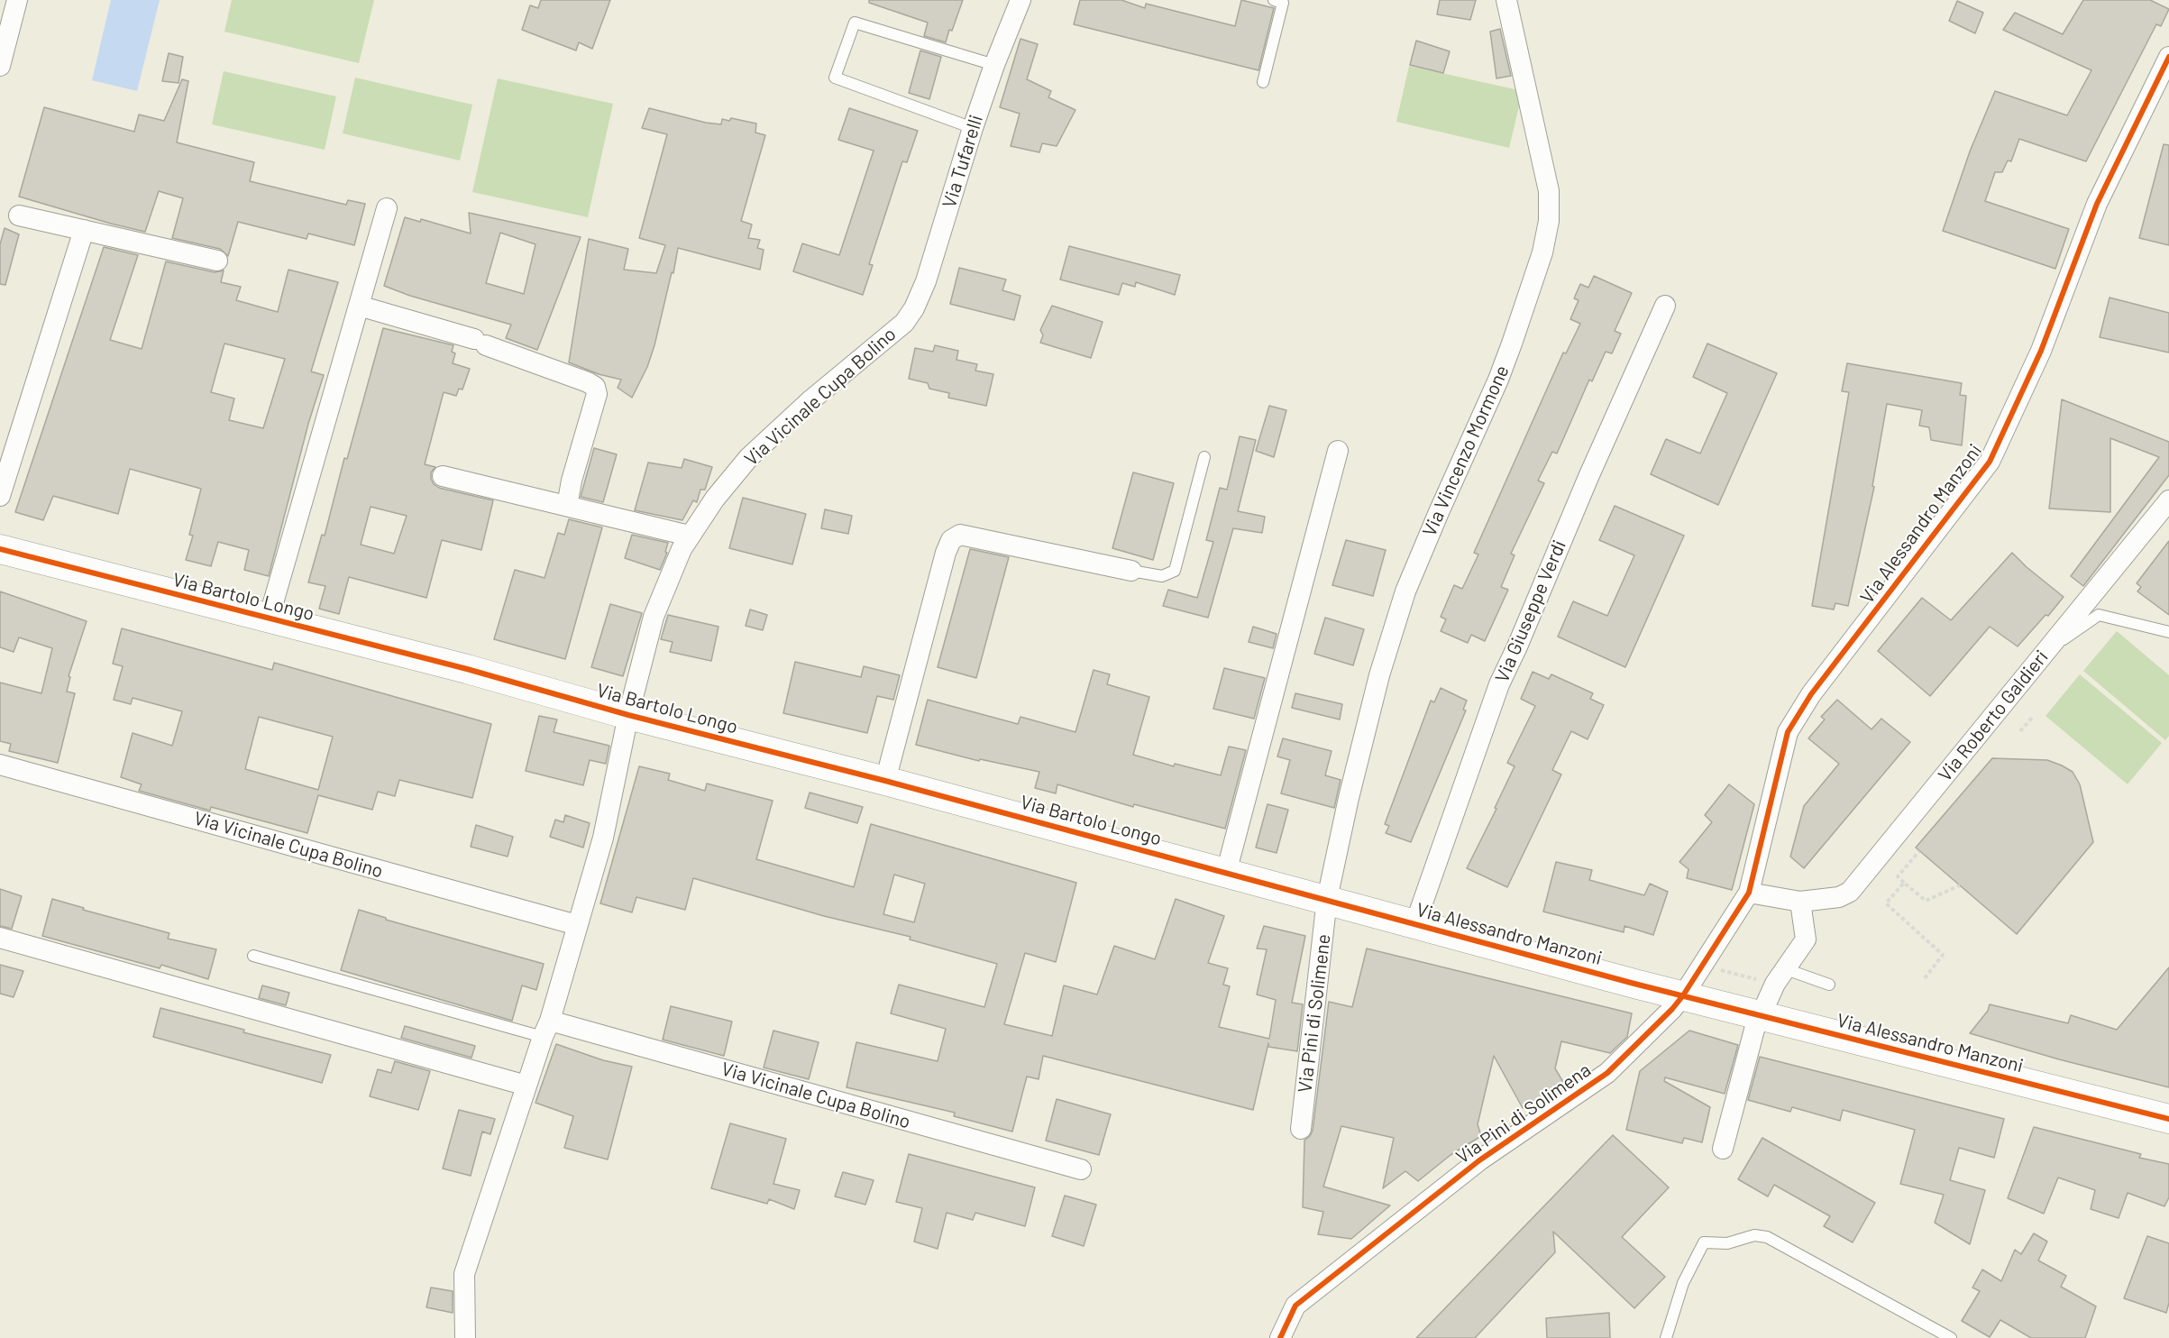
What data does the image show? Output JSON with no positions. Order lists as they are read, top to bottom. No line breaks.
{"streets":{"street":["Via Tufarelli","Via Vicinale Cupa Bolino","Via Vincenzo Mormone","Via Alessandro Manzoni","Via Bartolo Longo","Via Giuseppe Verdi","Via Roberto Galdieri","Via Pini di Solimene","Via Pini di Solimena"]},"crossings":[["Via Tufarelli","Via Vicinale Cupa Bolino"],["Via Vicinale Cupa Bolino","Via Bartolo Longo"],["Via Vincenzo Mormone","Via Alessandro Manzoni"],["Via Vincenzo Mormone","Via Bartolo Longo"],["Via Vincenzo Mormone","Via Pini di Solimene"],["Via Alessandro Manzoni","Via Bartolo Longo"],["Via Alessandro Manzoni","Via Giuseppe Verdi"],["Via Alessandro Manzoni","Via Pini di Solimene"],["Via Alessandro Manzoni","Via Pini di Solimena"],["Via Bartolo Longo","Via Pini di Solimene"]]}
